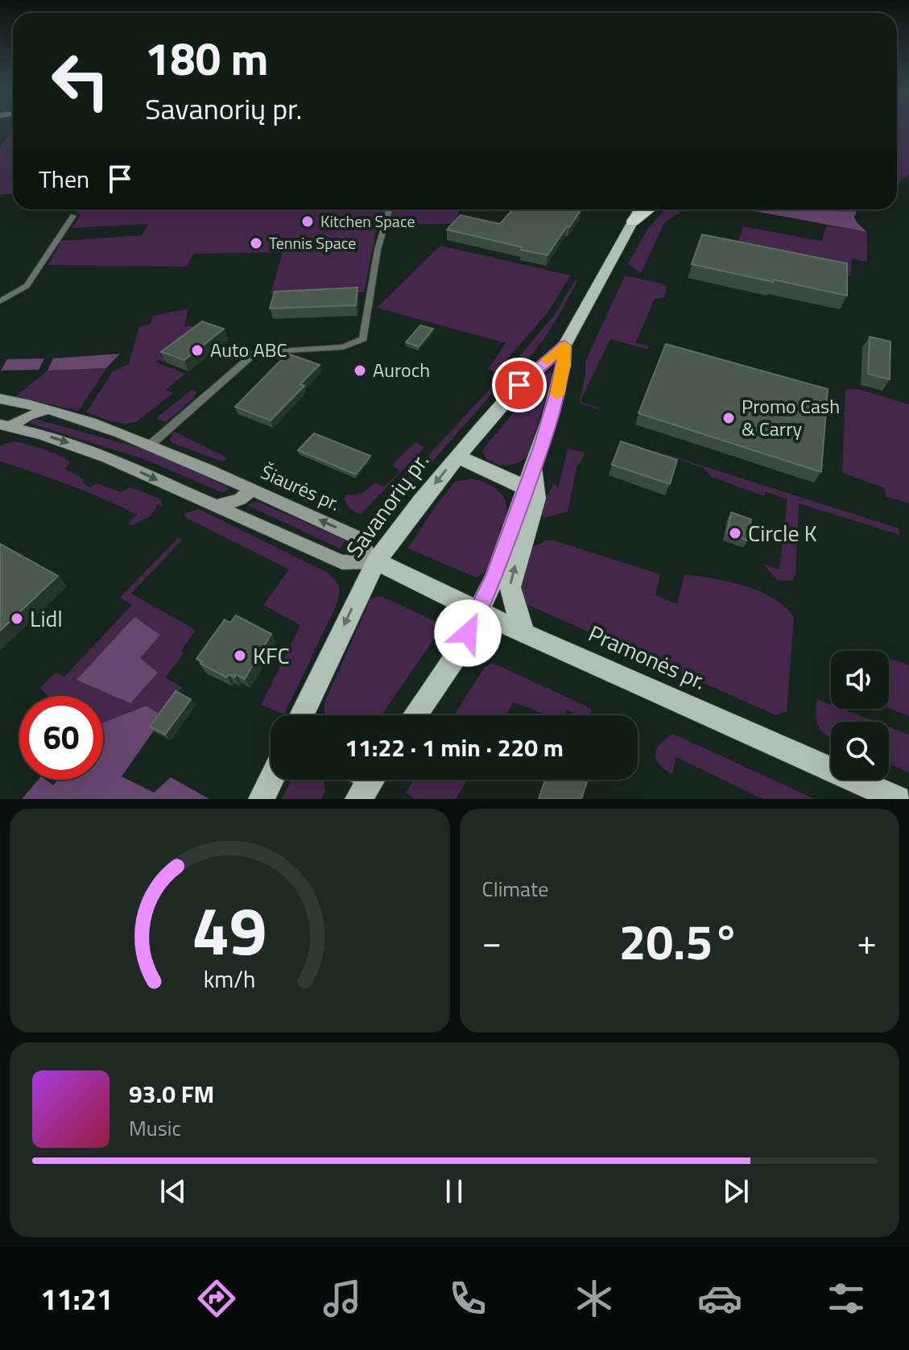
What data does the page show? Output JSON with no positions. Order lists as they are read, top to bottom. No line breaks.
{"streets":{"highway":["Savanorių pr."],"main road":["Šiaurės pr.","Pramonės pr."]},"crossings":[["Šiaurės pr.","Savanorių pr."],["Šiaurės pr.","Pramonės pr."],["Savanorių pr.","Pramonės pr."]],"places":["Kitchen Space","Tennis Space","Auto ABC","Auroch","Promo Cash & Carry","Circle K","Lidl","KFC"],"page":{"turn":["180 m","Savanorių pr."],"then":"Then","limit":"60","trip":"11:22 · 1 min · 220 m","tile":"Climate","heat":["−","20.5°","+"],"song":["93.0 FM","Music"],"tabs":"11:21","gauge":["49","km/h"]}}
